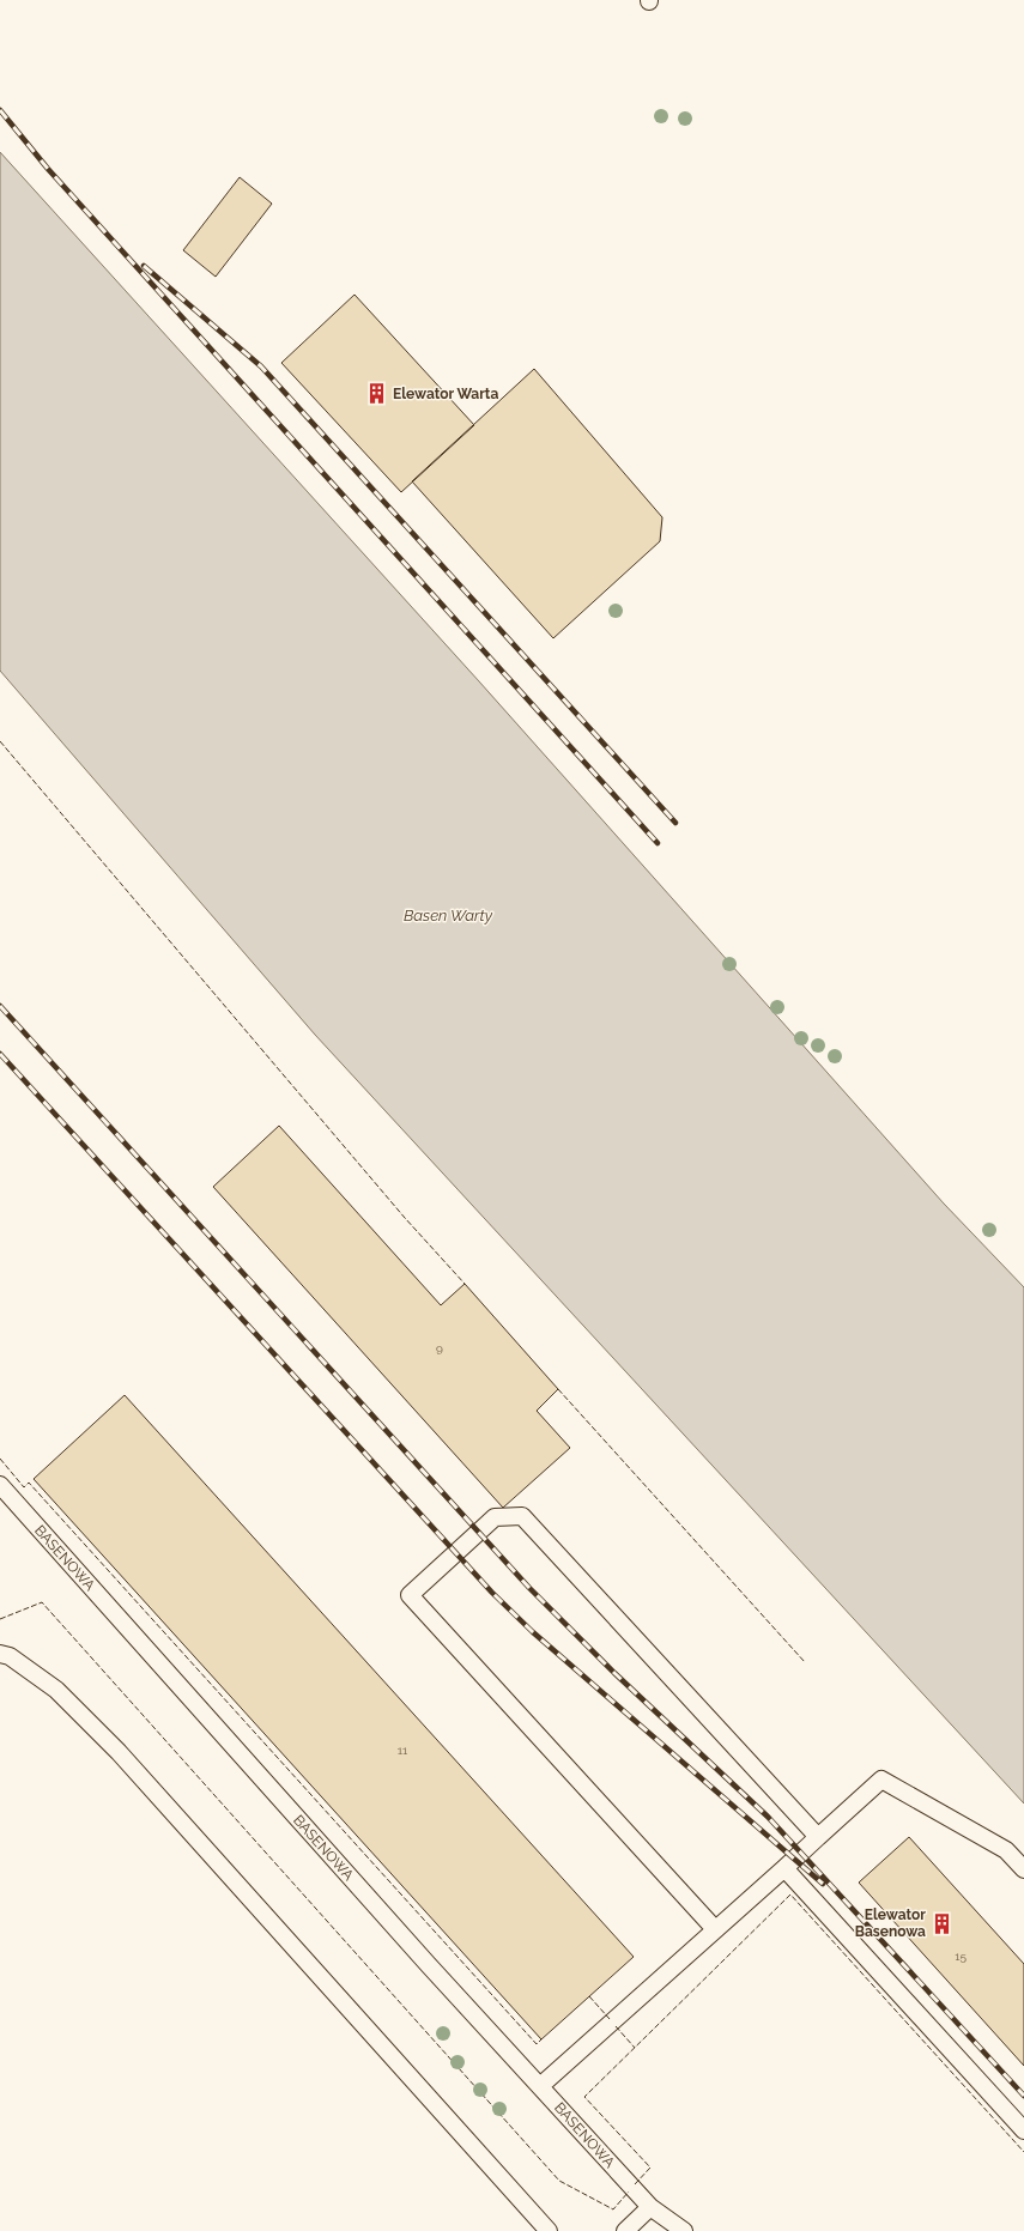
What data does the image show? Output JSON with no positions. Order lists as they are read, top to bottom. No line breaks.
{"streets":{"lane":["BASENOWA"]},"water":["Basen Warty"],"places":{"building":["Elewator Warta","Elewator Basenowa"]},"house_numbers":["9","11","15"]}
